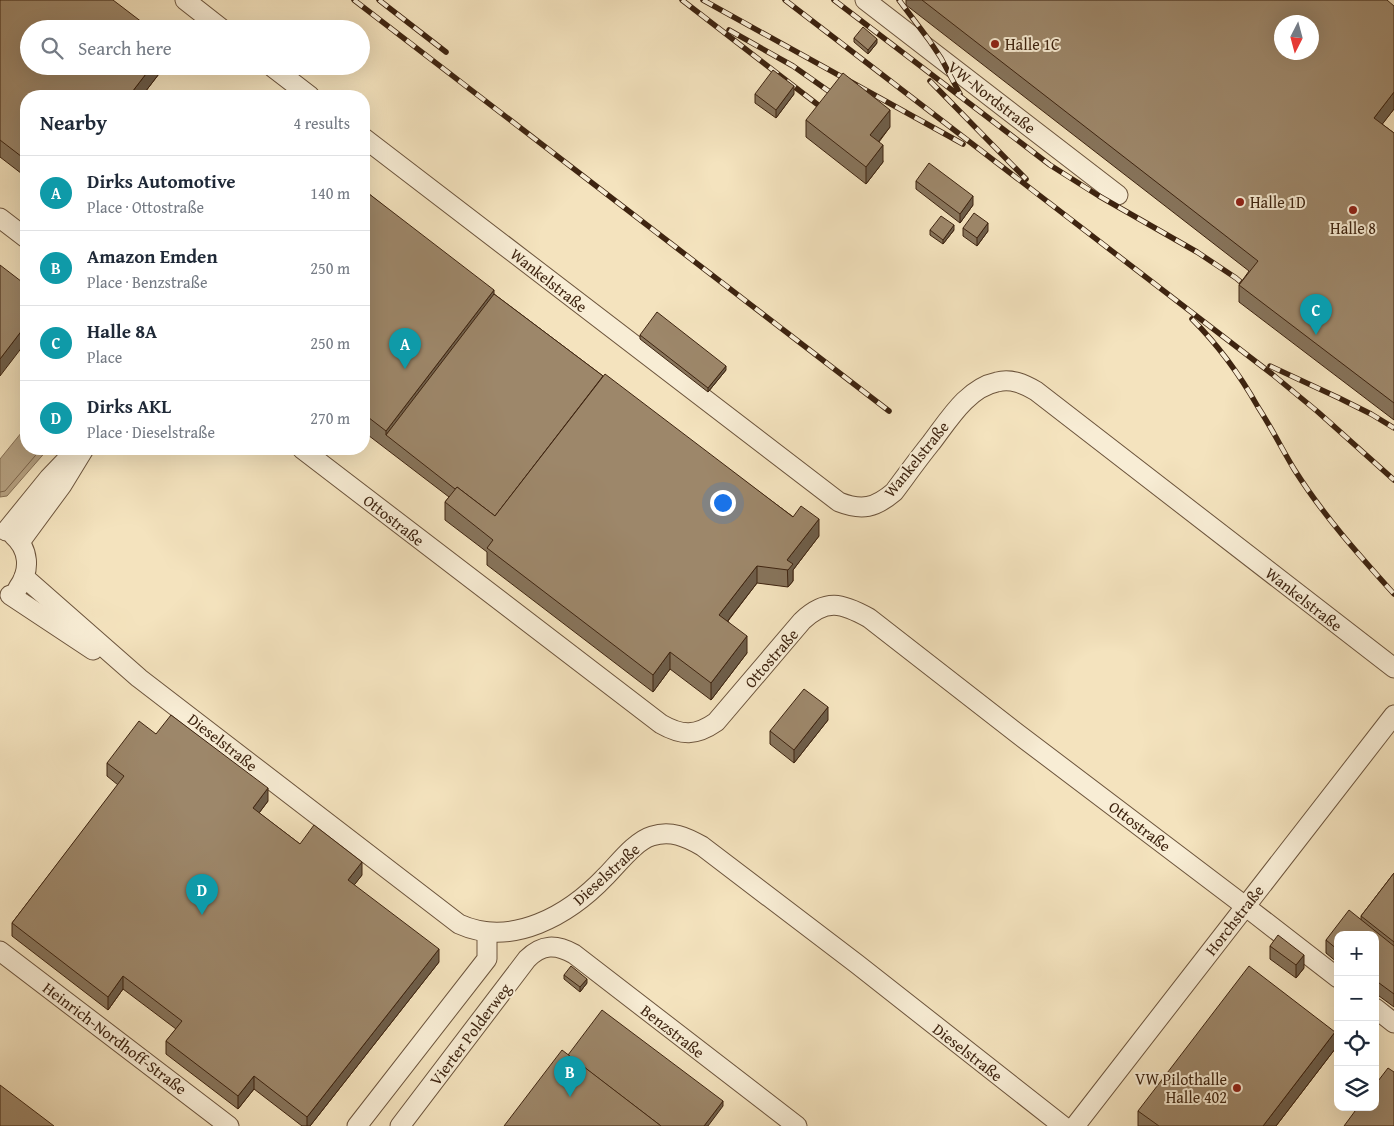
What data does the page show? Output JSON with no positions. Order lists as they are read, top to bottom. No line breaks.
{"streets":{"street":["VW-Nordstraße","Wankelstraße","Ottostraße","Dieselstraße","Horchstraße","Benzstraße","Vierter Polderweg","Heinrich-Nordhoff-Straße"]},"crossings":[["Ottostraße","Horchstraße"],["Benzstraße","Vierter Polderweg"]],"places":["Halle 1C","Halle 1D","Halle 8","VW Pilothalle Halle 402"],"north":"bottom","page":{"search":"Search here","heading":["Nearby","4 results"],"list":[{"mark":"A","name":"Dirks Automotive","note":"Place · Ottostraße","value":"140 m"},{"mark":"B","name":"Amazon Emden","note":"Place · Benzstraße","value":"250 m"},{"mark":"C","name":"Halle 8A","note":"Place","value":"250 m"},{"mark":"D","name":"Dirks AKL","note":"Place · Dieselstraße","value":"270 m"}],"pins":["C","A","D","B"],"map_buttons":["+","−"]}}
